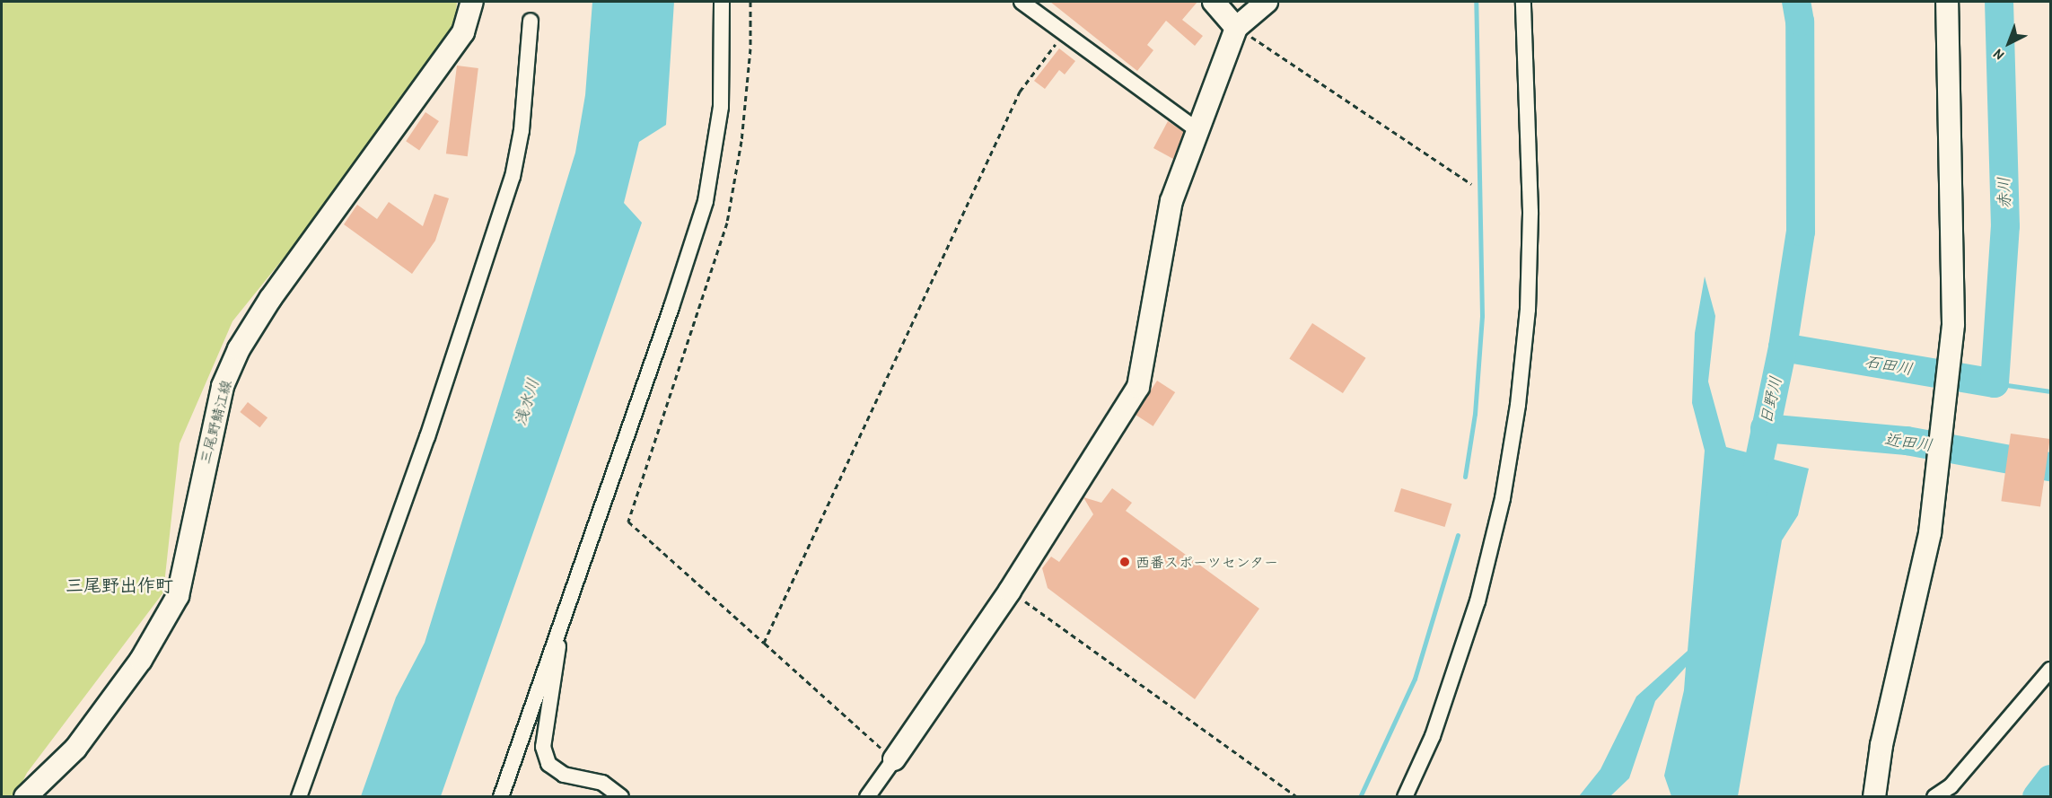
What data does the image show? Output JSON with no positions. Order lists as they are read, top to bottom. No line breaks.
{"streets":{"street":["三尾野鯖江線"]},"districts":["三尾野出作町"],"water":["赤川","石田川","日野川","浅水川","近田川"],"places":["西番スポーツセンター"],"north":"bottom left"}
